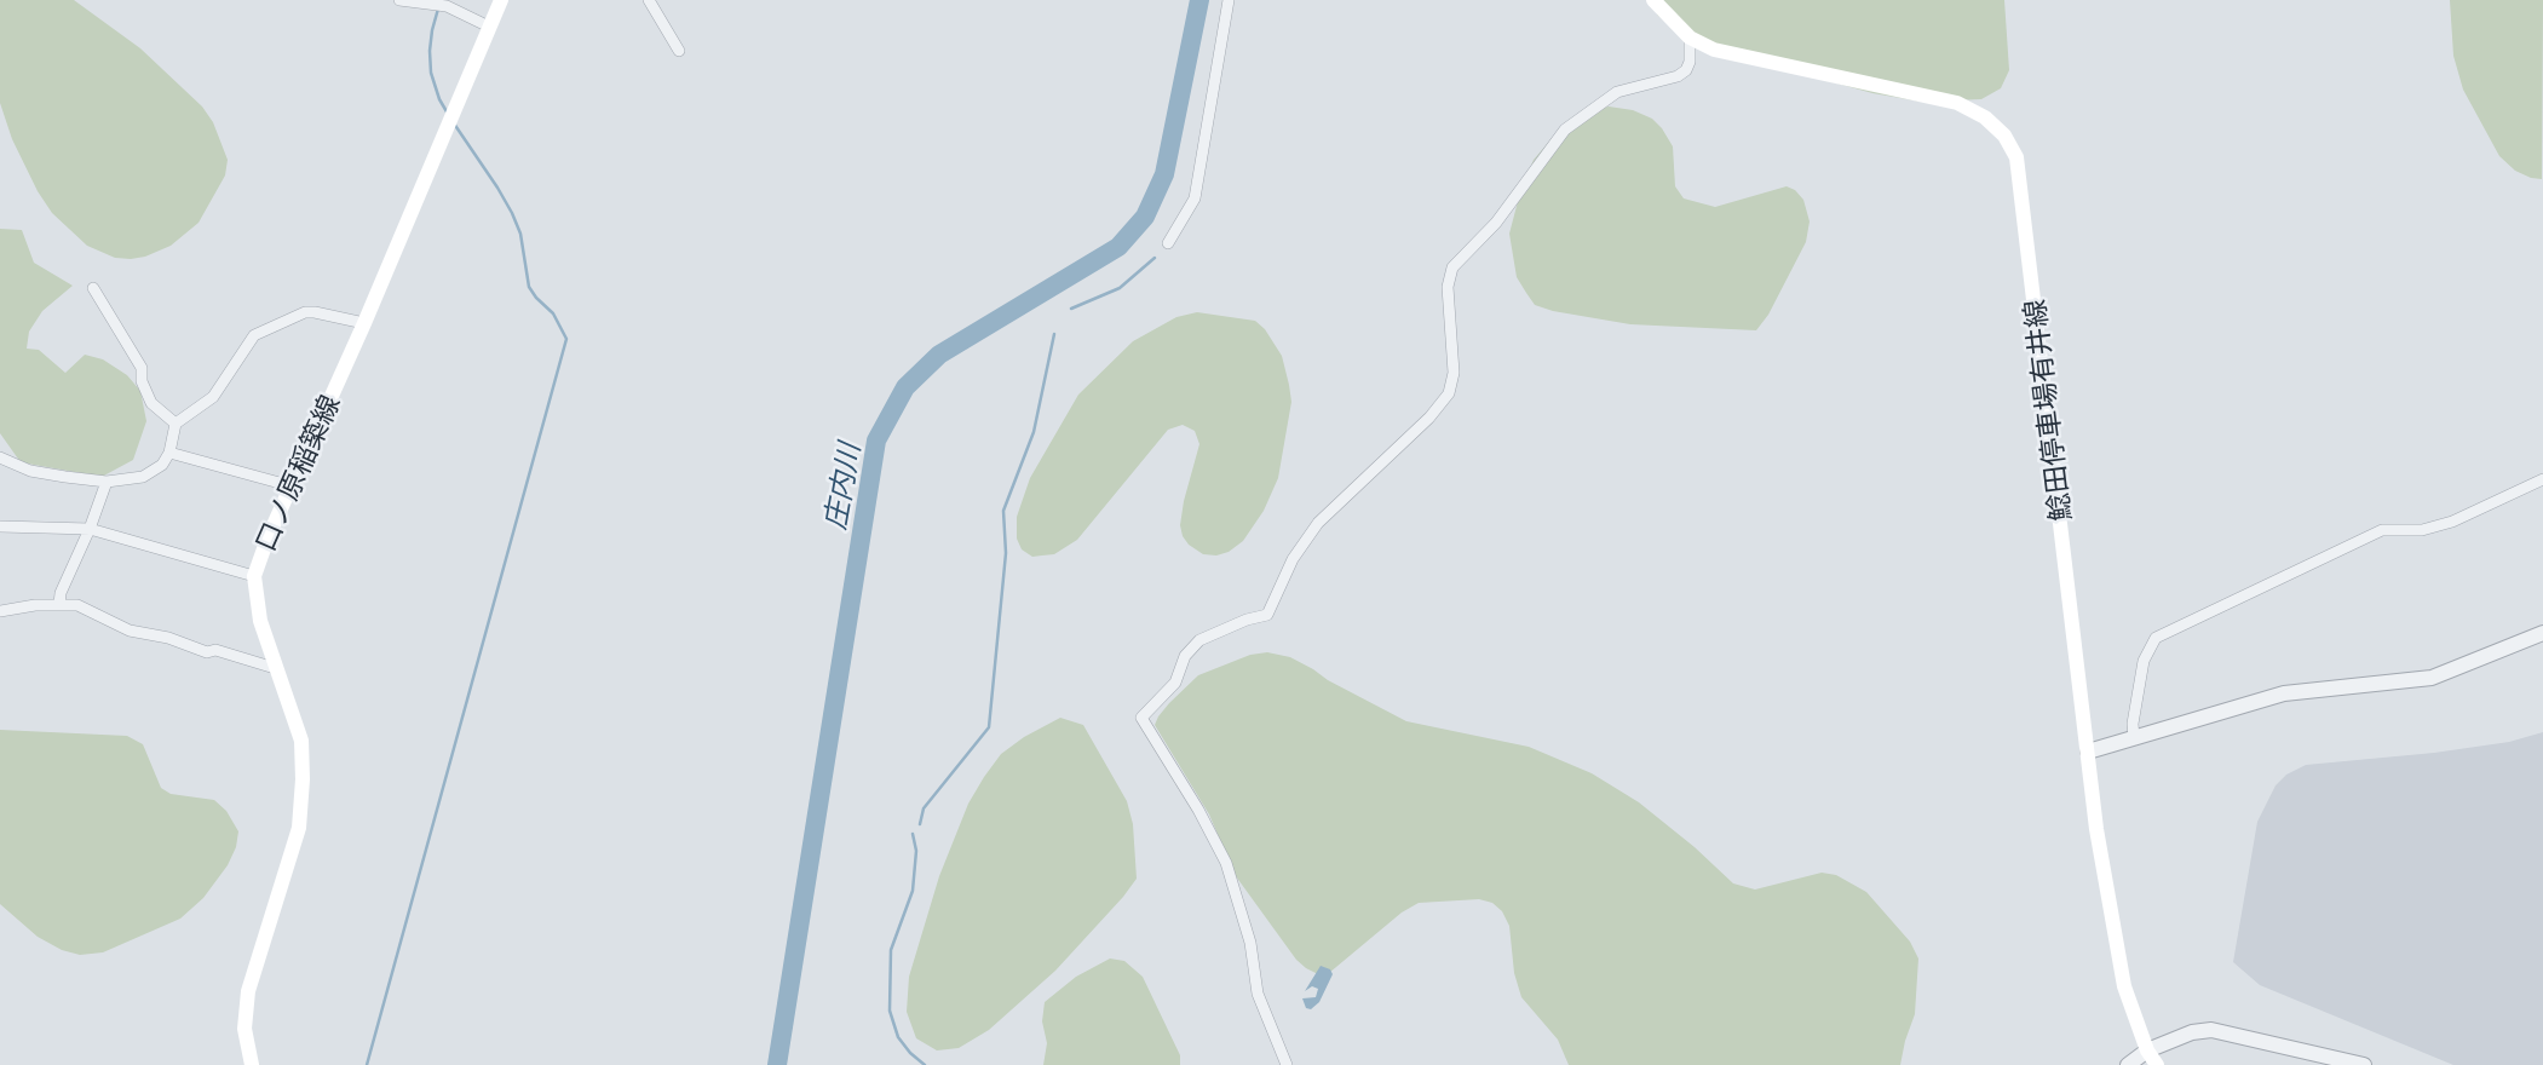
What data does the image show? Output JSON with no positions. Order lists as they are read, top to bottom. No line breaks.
{"streets":{"main road":["鯰田停車場有井線","口ノ原稲築線"]},"water":["庄内川"]}
